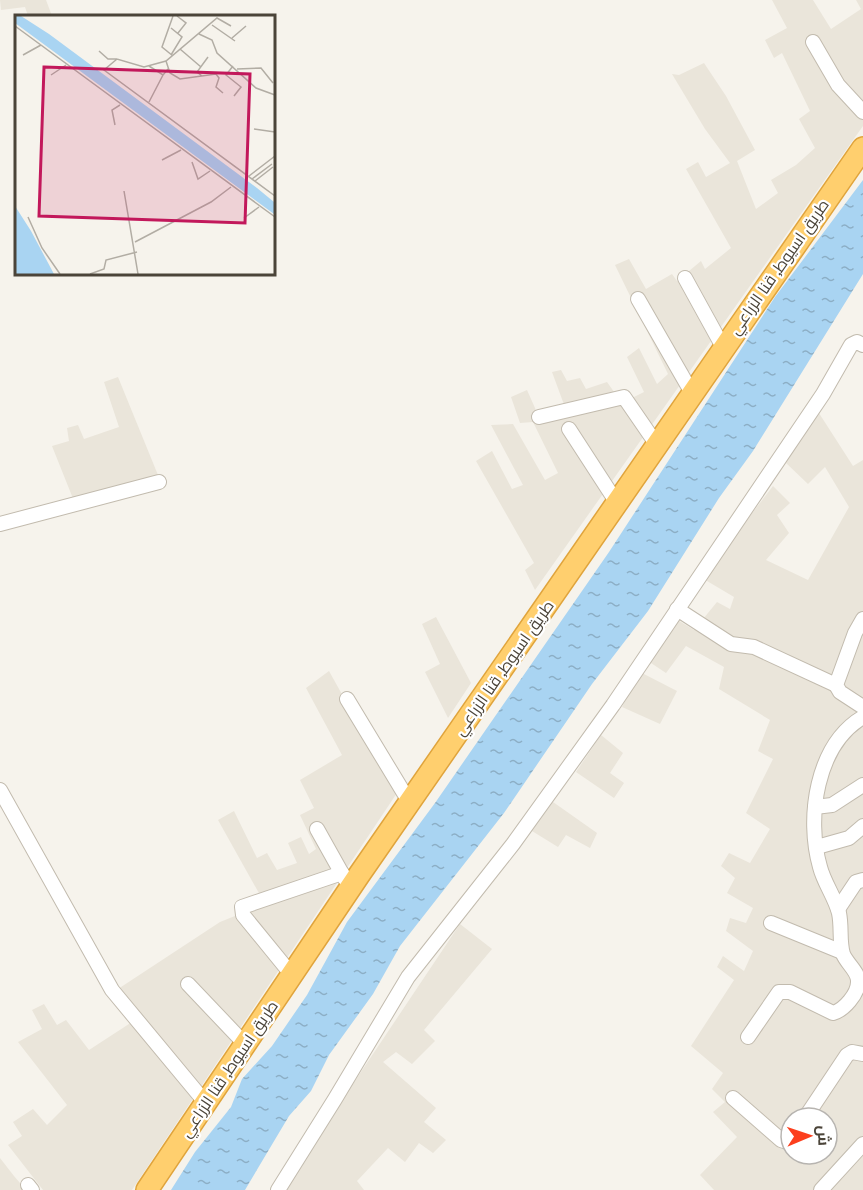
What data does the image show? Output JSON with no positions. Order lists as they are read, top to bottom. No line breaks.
{"streets":{"highway":["طريق اسيوط, قنا الزراعي"]},"north":"right"}
